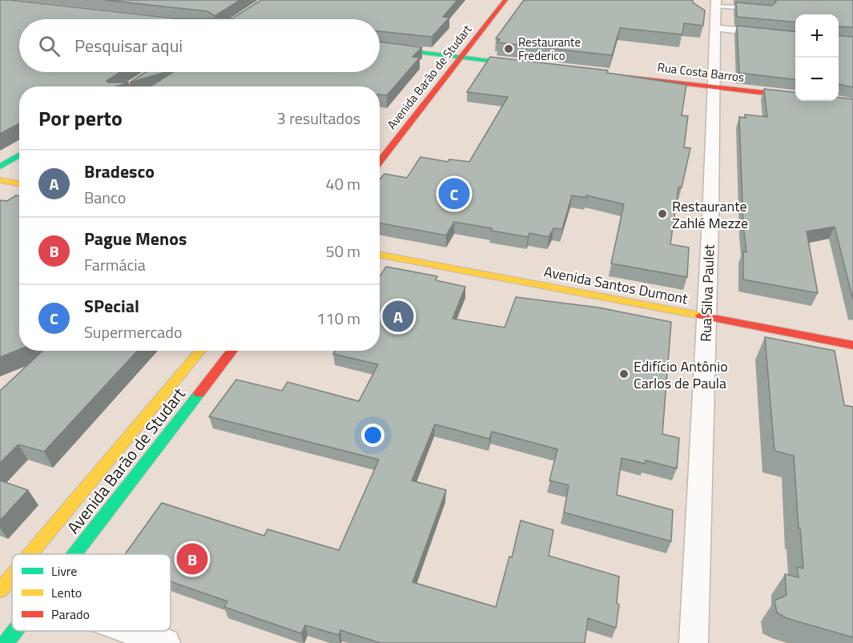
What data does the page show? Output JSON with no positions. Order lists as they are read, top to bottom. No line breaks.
{"streets":{"main road":["Rua Costa Barros","Avenida Barão de Studart","Avenida Santos Dumont"],"street":["Rua Silva Paulet"]},"crossings":[["Rua Costa Barros","Rua Silva Paulet"],["Avenida Santos Dumont","Rua Silva Paulet"]],"places":["Restaurante Frederico","Restaurante Zahlé Mezze","Edifício Antônio Carlos de Paula"],"legend":["Livre","Lento","Parado"],"page":{"map_buttons":["+","−"],"search":"Pesquisar aqui","heading":["Por perto","3 resultados"],"list":[{"mark":"A","name":"Bradesco","note":"Banco","value":"40 m"},{"mark":"B","name":"Pague Menos","note":"Farmácia","value":"50 m"},{"mark":"C","name":"SPecial","note":"Supermercado","value":"110 m"}],"pins":["C","A","B"]}}
